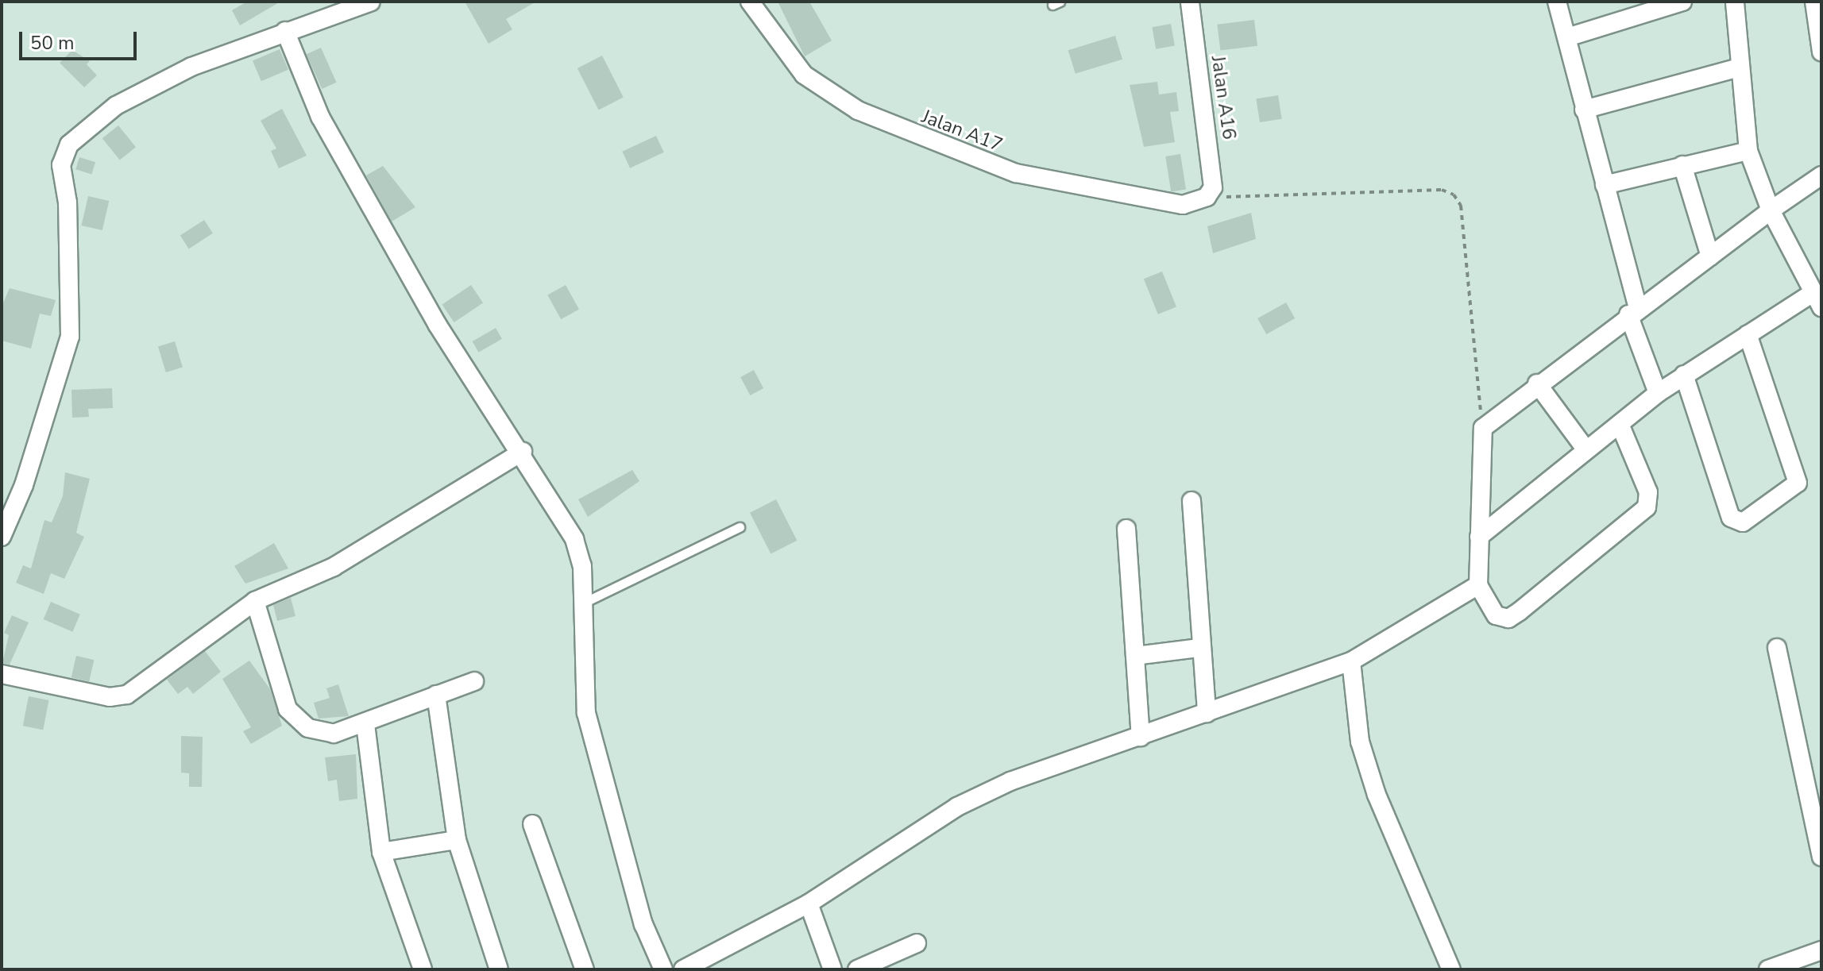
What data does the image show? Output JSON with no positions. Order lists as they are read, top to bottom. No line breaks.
{"streets":{"street":["Jalan A16","Jalan A17"]},"crossings":[["Jalan A16","Jalan A17"]],"scale_bar":"50 m"}
